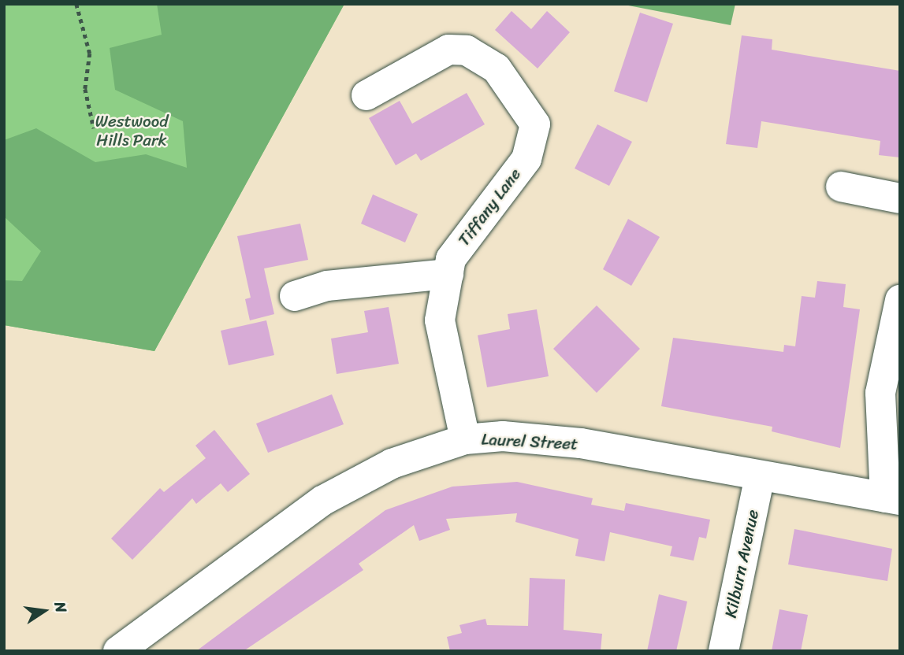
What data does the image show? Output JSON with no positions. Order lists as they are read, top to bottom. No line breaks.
{"streets":{"street":["Tiffany Lane","Laurel Street","Kilburn Avenue"]},"crossings":[["Tiffany Lane","Laurel Street"],["Laurel Street","Kilburn Avenue"]],"parks":["Westwood Hills Park"],"north":"right"}
